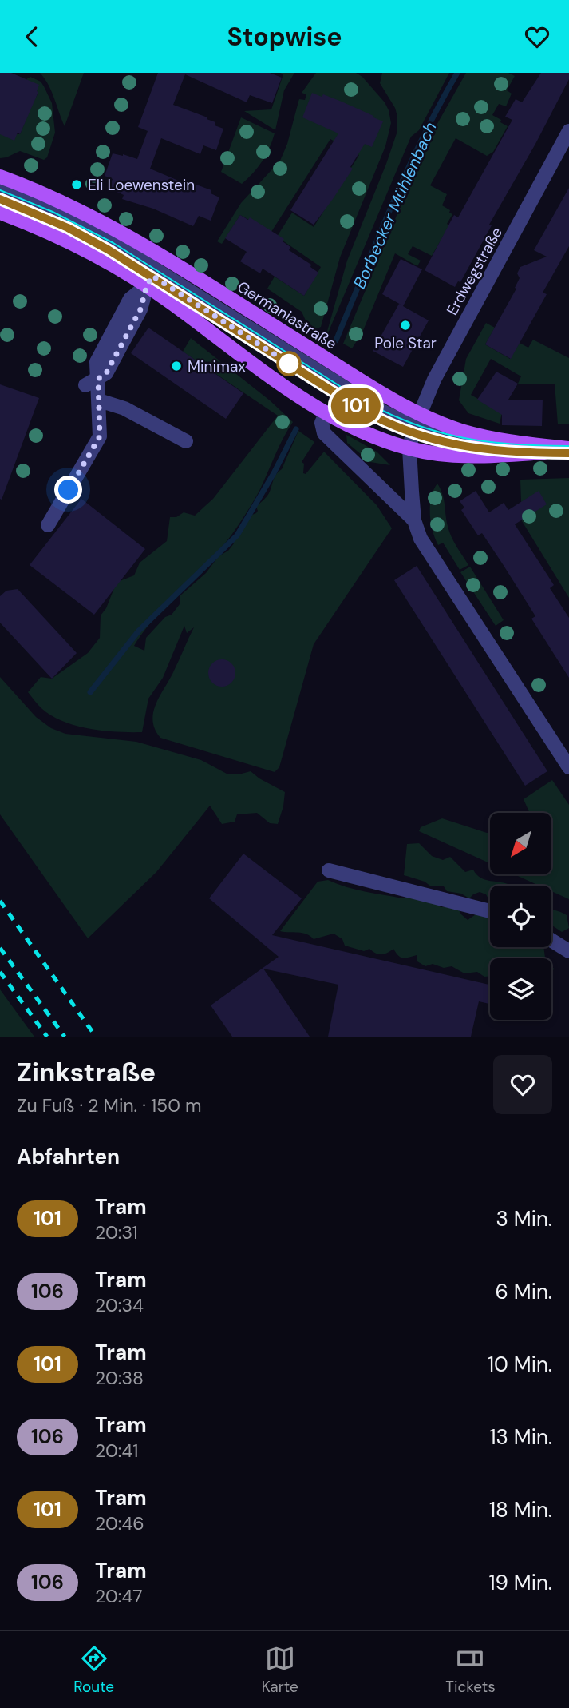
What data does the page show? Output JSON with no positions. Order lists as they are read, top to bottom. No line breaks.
{"streets":{"main road":["Germaniastraße"],"street":["Erdwegstraße"]},"crossings":[["Erdwegstraße","Germaniastraße"]],"water":["Borbecker Mühlenbach"],"places":["Eli Loewenstein","Pole Star","Minimax"],"lines":["tram line 101"],"north":"bottom left","page":{"header":"Stopwise","on_map":"101","heading":[["Zinkstraße","Zu Fuß · 2 Min. · 150 m"],"Abfahrten"],"list":[{"mark":"101","name":"Tram","note":"20:31","value":"3 Min."},{"mark":"106","name":"Tram","note":"20:34","value":"6 Min."},{"mark":"101","name":"Tram","note":"20:38","value":"10 Min."},{"mark":"106","name":"Tram","note":"20:41","value":"13 Min."},{"mark":"101","name":"Tram","note":"20:46","value":"18 Min."},{"mark":"106","name":"Tram","note":"20:47","value":"19 Min."}],"tabs":["Route","Karte","Tickets"]}}
